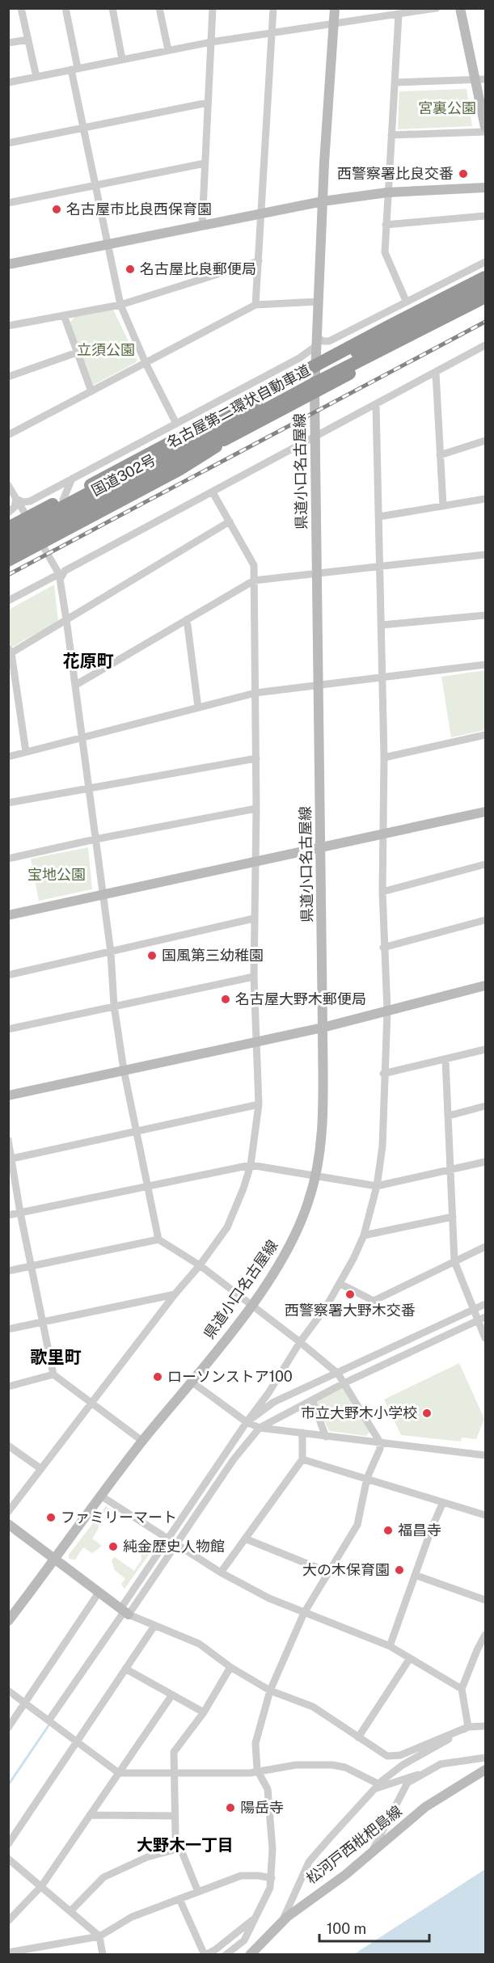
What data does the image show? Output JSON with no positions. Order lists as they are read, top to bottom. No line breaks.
{"streets":{"highway":["名古屋第二環状自動車道","国道302号"],"main road":["県道小口名古屋線","松河戸西枇杷島線"]},"crossings":[["県道小口名古屋線","国道302号"]],"districts":["花原町","歌里町","大野木一丁目"],"parks":["宮裏公園","立須公園","宝地公園"],"places":["西警察署比良交番","名古屋市比良西保育園","名古屋比良郵便局","国風第三幼稚園","名古屋大野木郵便局","西警察署大野木交番","ローソンストア100","市立大野木小学校","ファミリーマート","福昌寺","純金歴史人物館","大の木保育園","陽岳寺"],"scale_bar":"100 m"}
